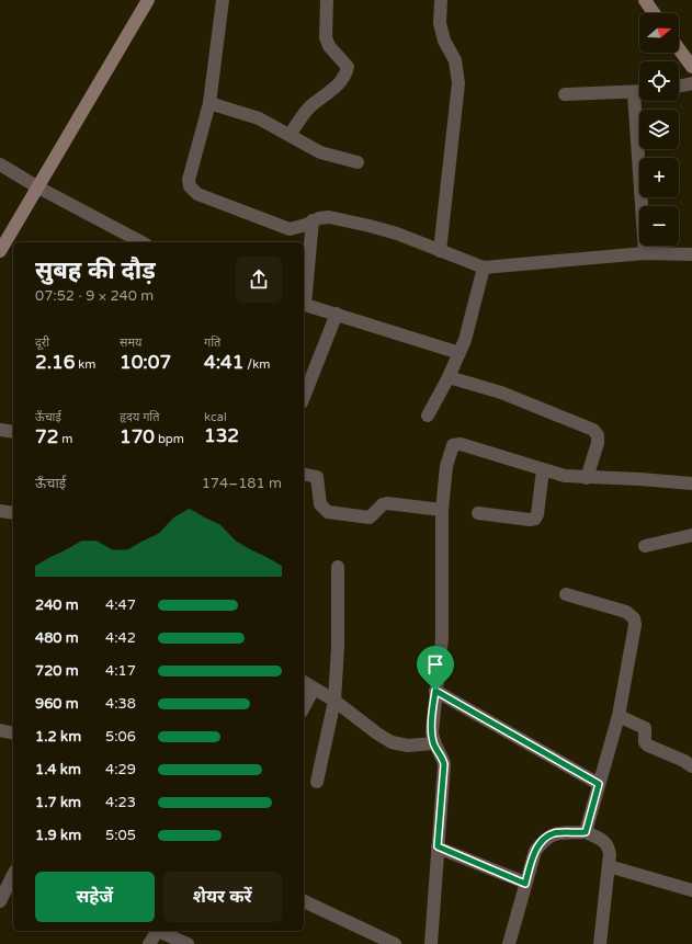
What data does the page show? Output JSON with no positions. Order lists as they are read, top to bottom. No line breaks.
{"north":"right","page":{"map_buttons":["+","−"],"heading":["सुबह की दौड़","07:52 · 9 × 240 m"],"stats":[["दूरी","2.16 km"],["समय","10:07"],["गति","4:41 /km"],["ऊँचाई","72 m"],["हृदय गति","170 bpm"],["kcal","132"]],"chart":["ऊँचाई","174–181 m"],"list":[{"name":"240 m","note":"4:47"},{"name":"480 m","note":"4:42"},{"name":"720 m","note":"4:17"},{"name":"960 m","note":"4:38"},{"name":"1.2 km","note":"5:06"},{"name":"1.4 km","note":"4:29"},{"name":"1.7 km","note":"4:23"},{"name":"1.9 km","note":"5:05"}],"buttons":["सहेजें","शेयर करें"]}}
